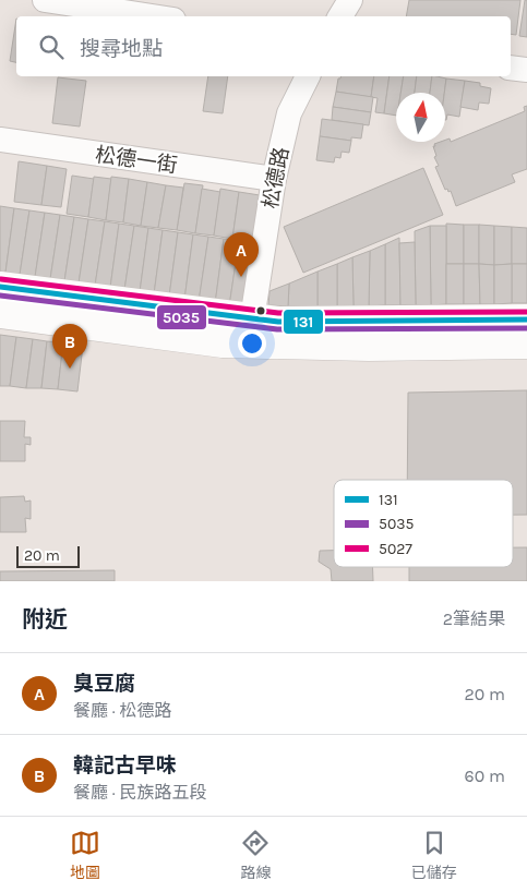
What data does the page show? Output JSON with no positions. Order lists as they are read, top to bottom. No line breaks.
{"streets":{"street":["松德一街","松德路"]},"crossings":[["松德一街","松德路"]],"lines":["transit line 5027","transit line 131","transit line 5035"],"legend":["131","5035","5027"],"scale_bar":"20 m","north":"top","page":{"search":"搜尋地點","pins":["A","B"],"scale":"20 m","heading":["附近","2筆結果"],"list":[{"mark":"A","name":"臭豆腐","note":"餐廳 · 松德路","value":"20 m"},{"mark":"B","name":"韓記古早味","note":"餐廳 · 民族路五段","value":"60 m"}],"nav":["地圖","路線","已儲存"]}}
